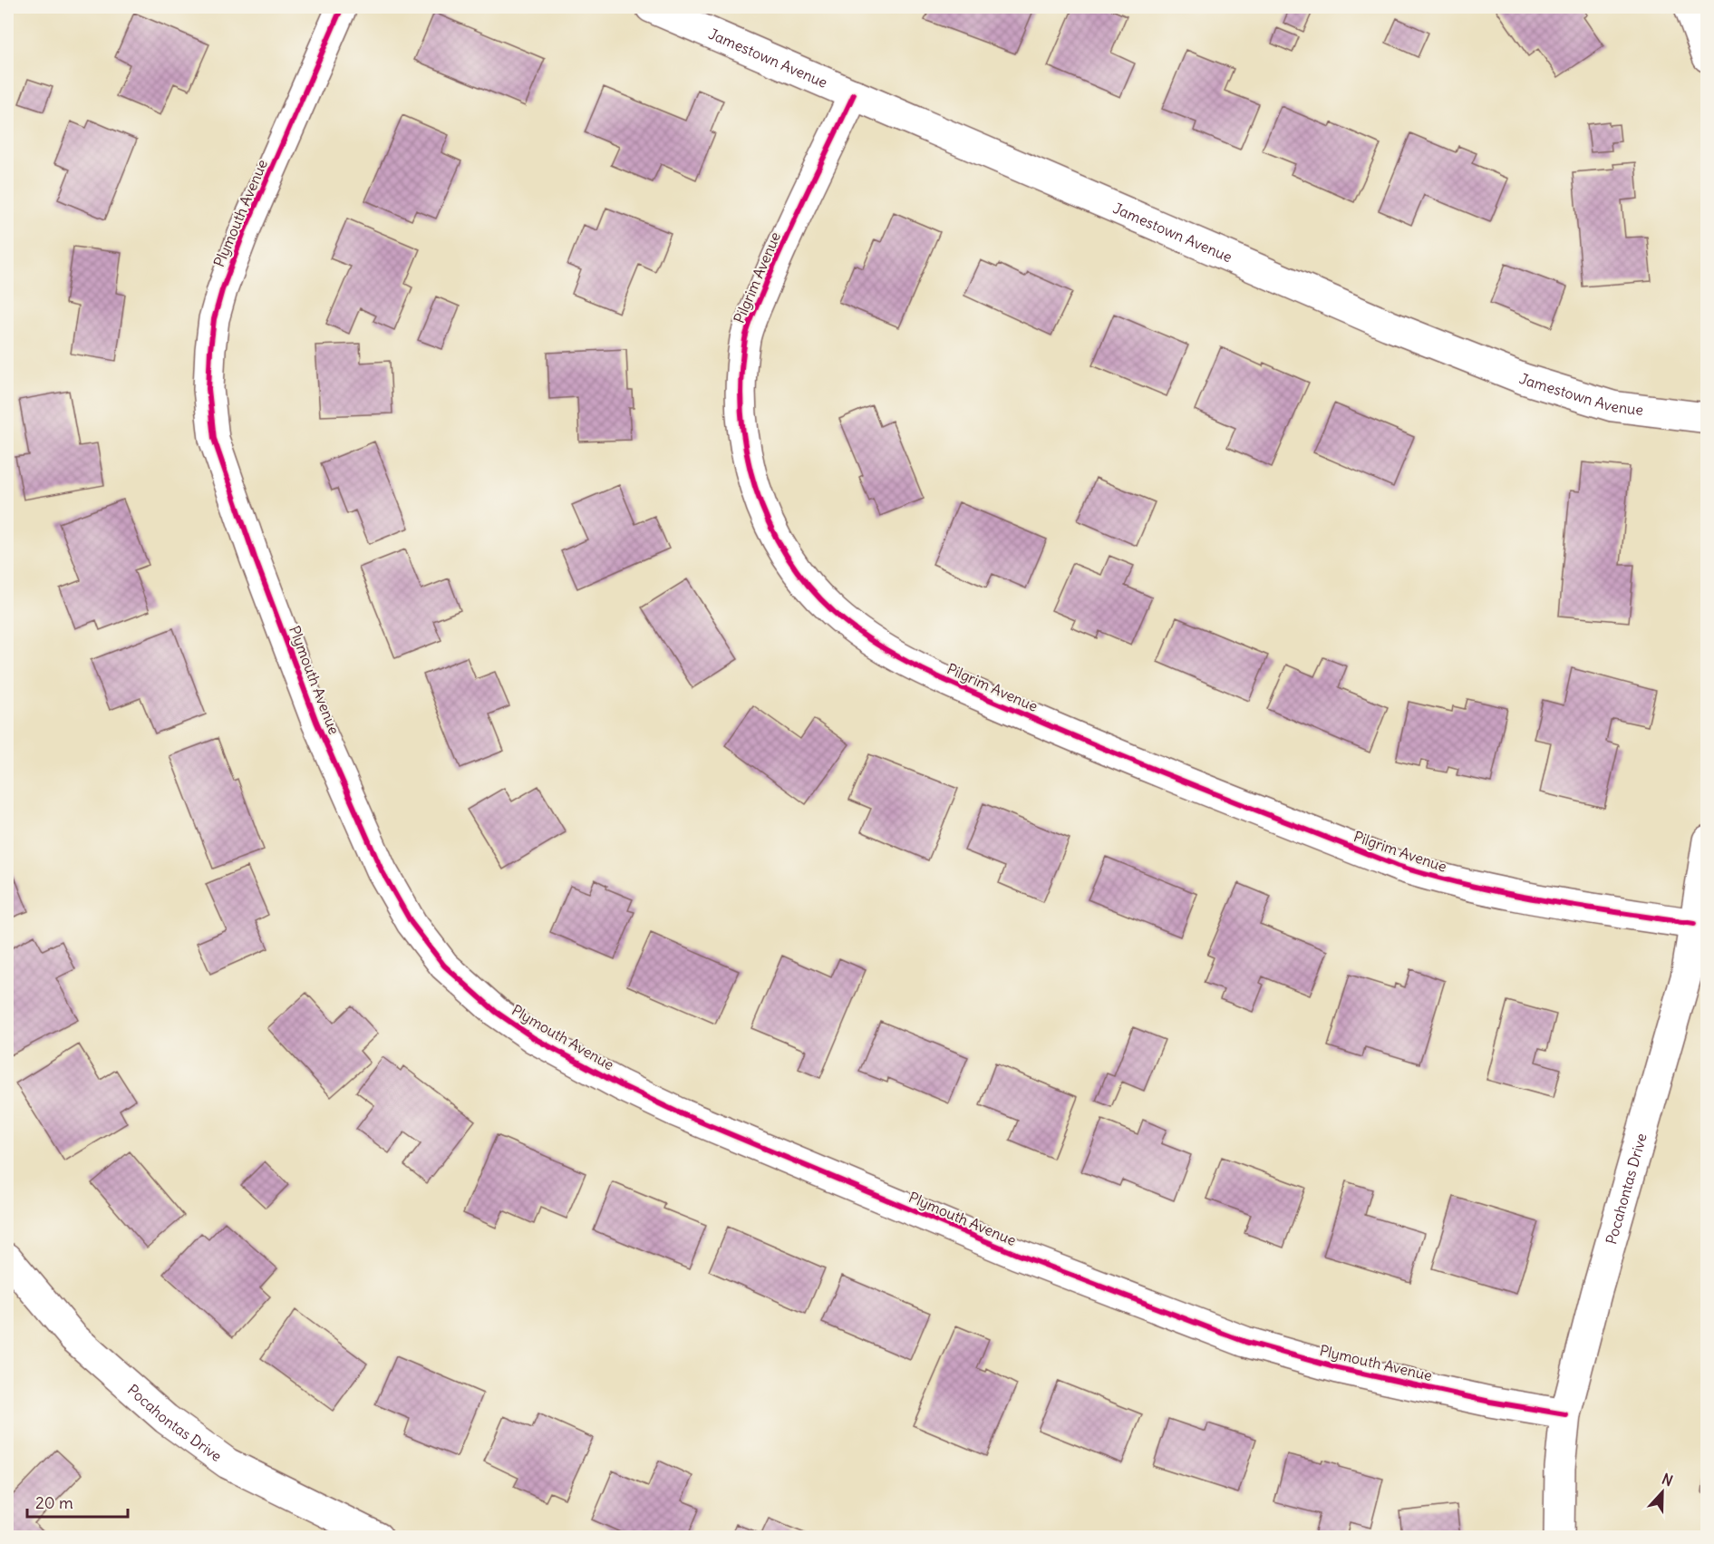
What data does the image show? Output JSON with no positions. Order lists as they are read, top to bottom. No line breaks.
{"streets":{"street":["Jamestown Avenue","Plymouth Avenue","Pilgrim Avenue","Pocahontas Drive"]},"crossings":[["Jamestown Avenue","Pilgrim Avenue"],["Plymouth Avenue","Pocahontas Drive"],["Pilgrim Avenue","Pocahontas Drive"]],"scale_bar":"20 m","north":"top"}
